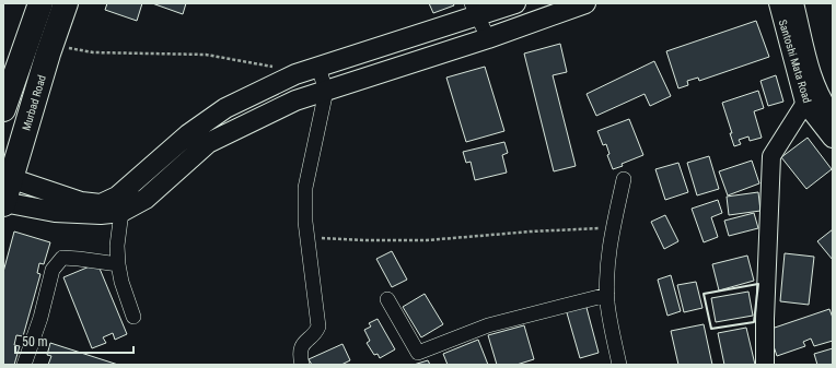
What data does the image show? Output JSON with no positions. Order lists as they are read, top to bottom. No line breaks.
{"streets":{"highway":["Murbad Road"],"main road":["Santoshi Mata Road"]},"scale_bar":"50 m"}
